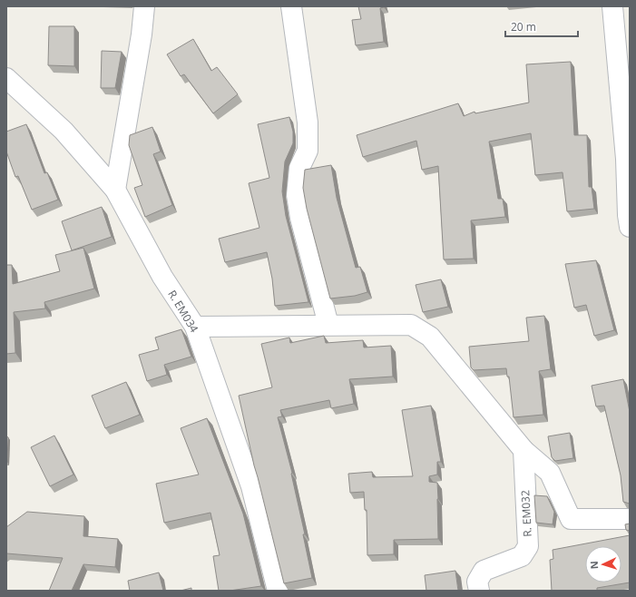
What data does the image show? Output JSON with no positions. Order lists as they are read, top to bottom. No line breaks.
{"streets":{"street":["R. EM034","R. EM032"]},"scale_bar":"20 m","north":"left"}
